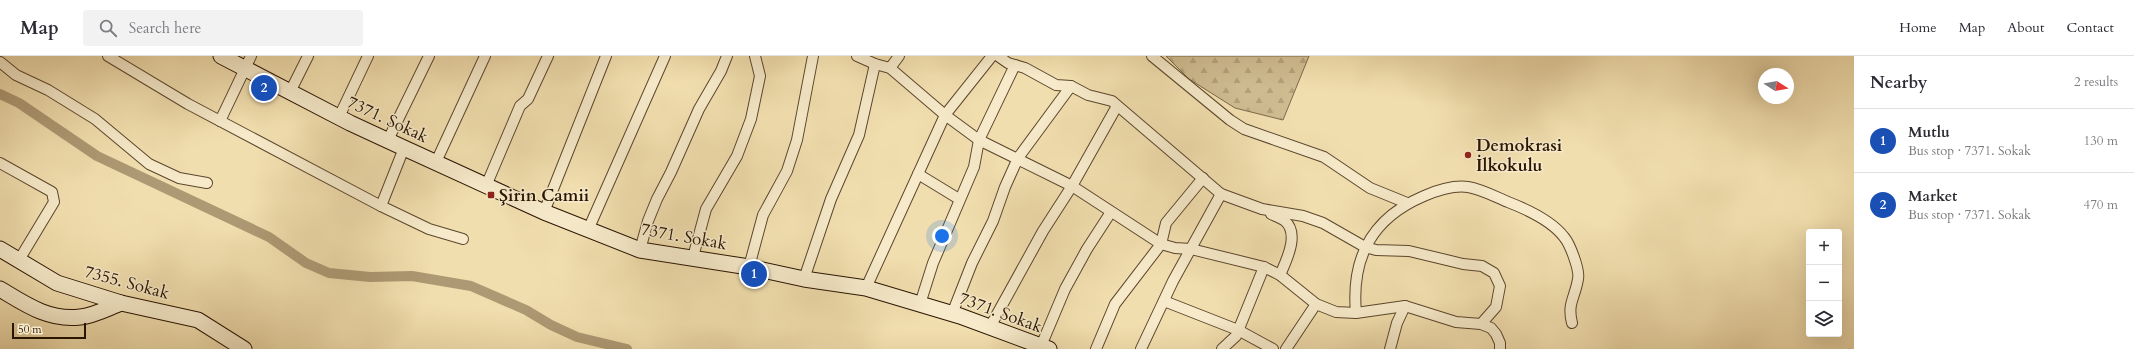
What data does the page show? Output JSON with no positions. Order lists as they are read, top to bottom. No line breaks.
{"streets":{"street":["7371. Sokak","7355. Sokak"]},"places":{"other":["Demokrasi İlkokulu"],"transit":["Şirin Camii"]},"scale_bar":"50 m","north":"right","page":{"header":"Map","search":"Search here","nav":["Home","Map","About","Contact"],"heading":["Nearby","2 results"],"pins":["2","1"],"list":[{"mark":"1","name":"Mutlu","note":"Bus stop · 7371. Sokak","value":"130 m"},{"mark":"2","name":"Market","note":"Bus stop · 7371. Sokak","value":"470 m"}],"map_buttons":["+","−"],"scale":"50 m"}}
